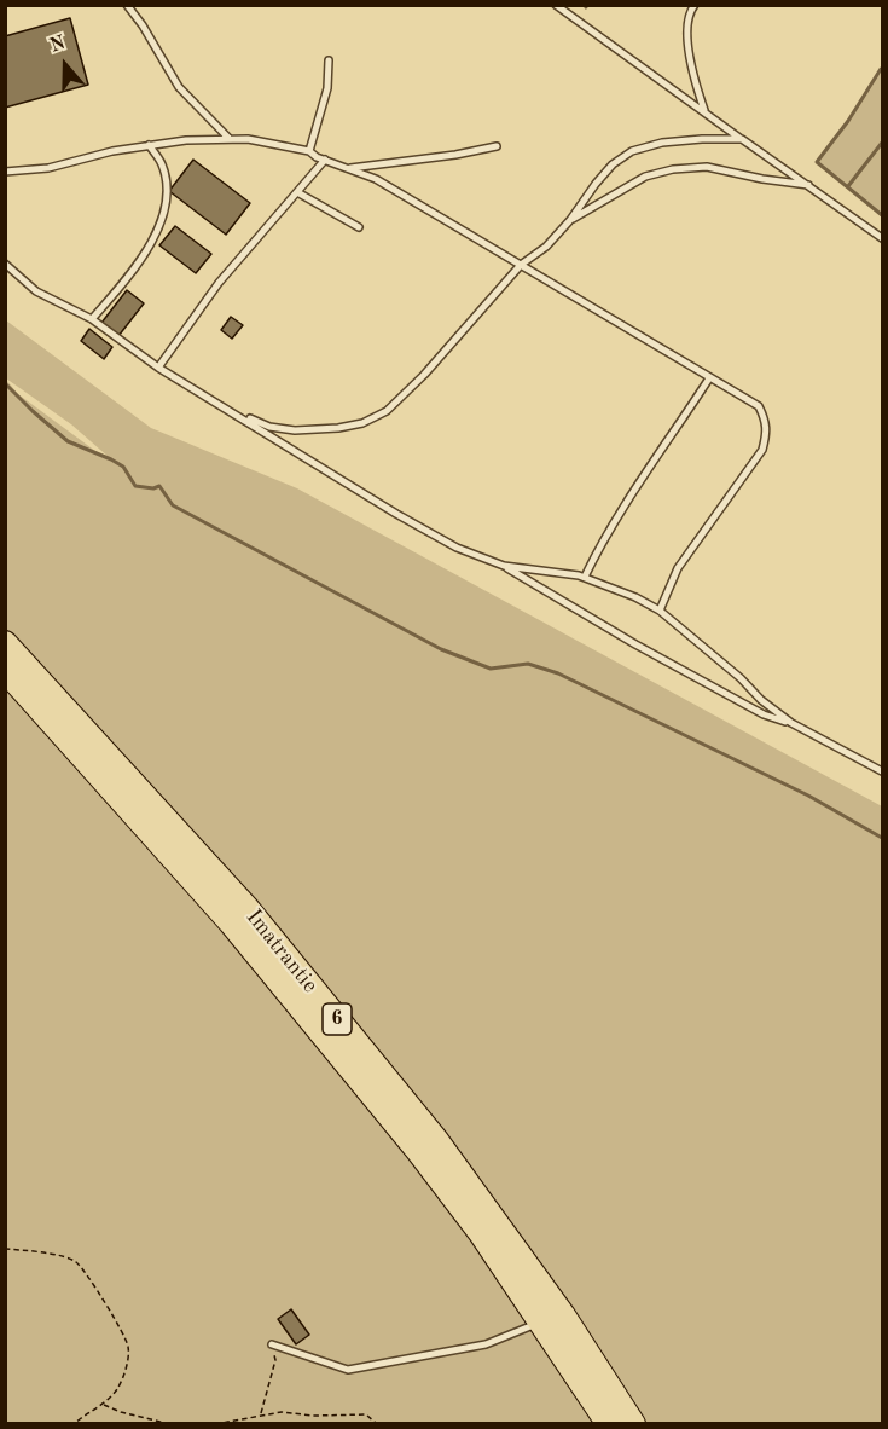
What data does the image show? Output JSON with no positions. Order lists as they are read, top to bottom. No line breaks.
{"streets":{"highway":["Imatrantie","6"]},"north":"top"}
